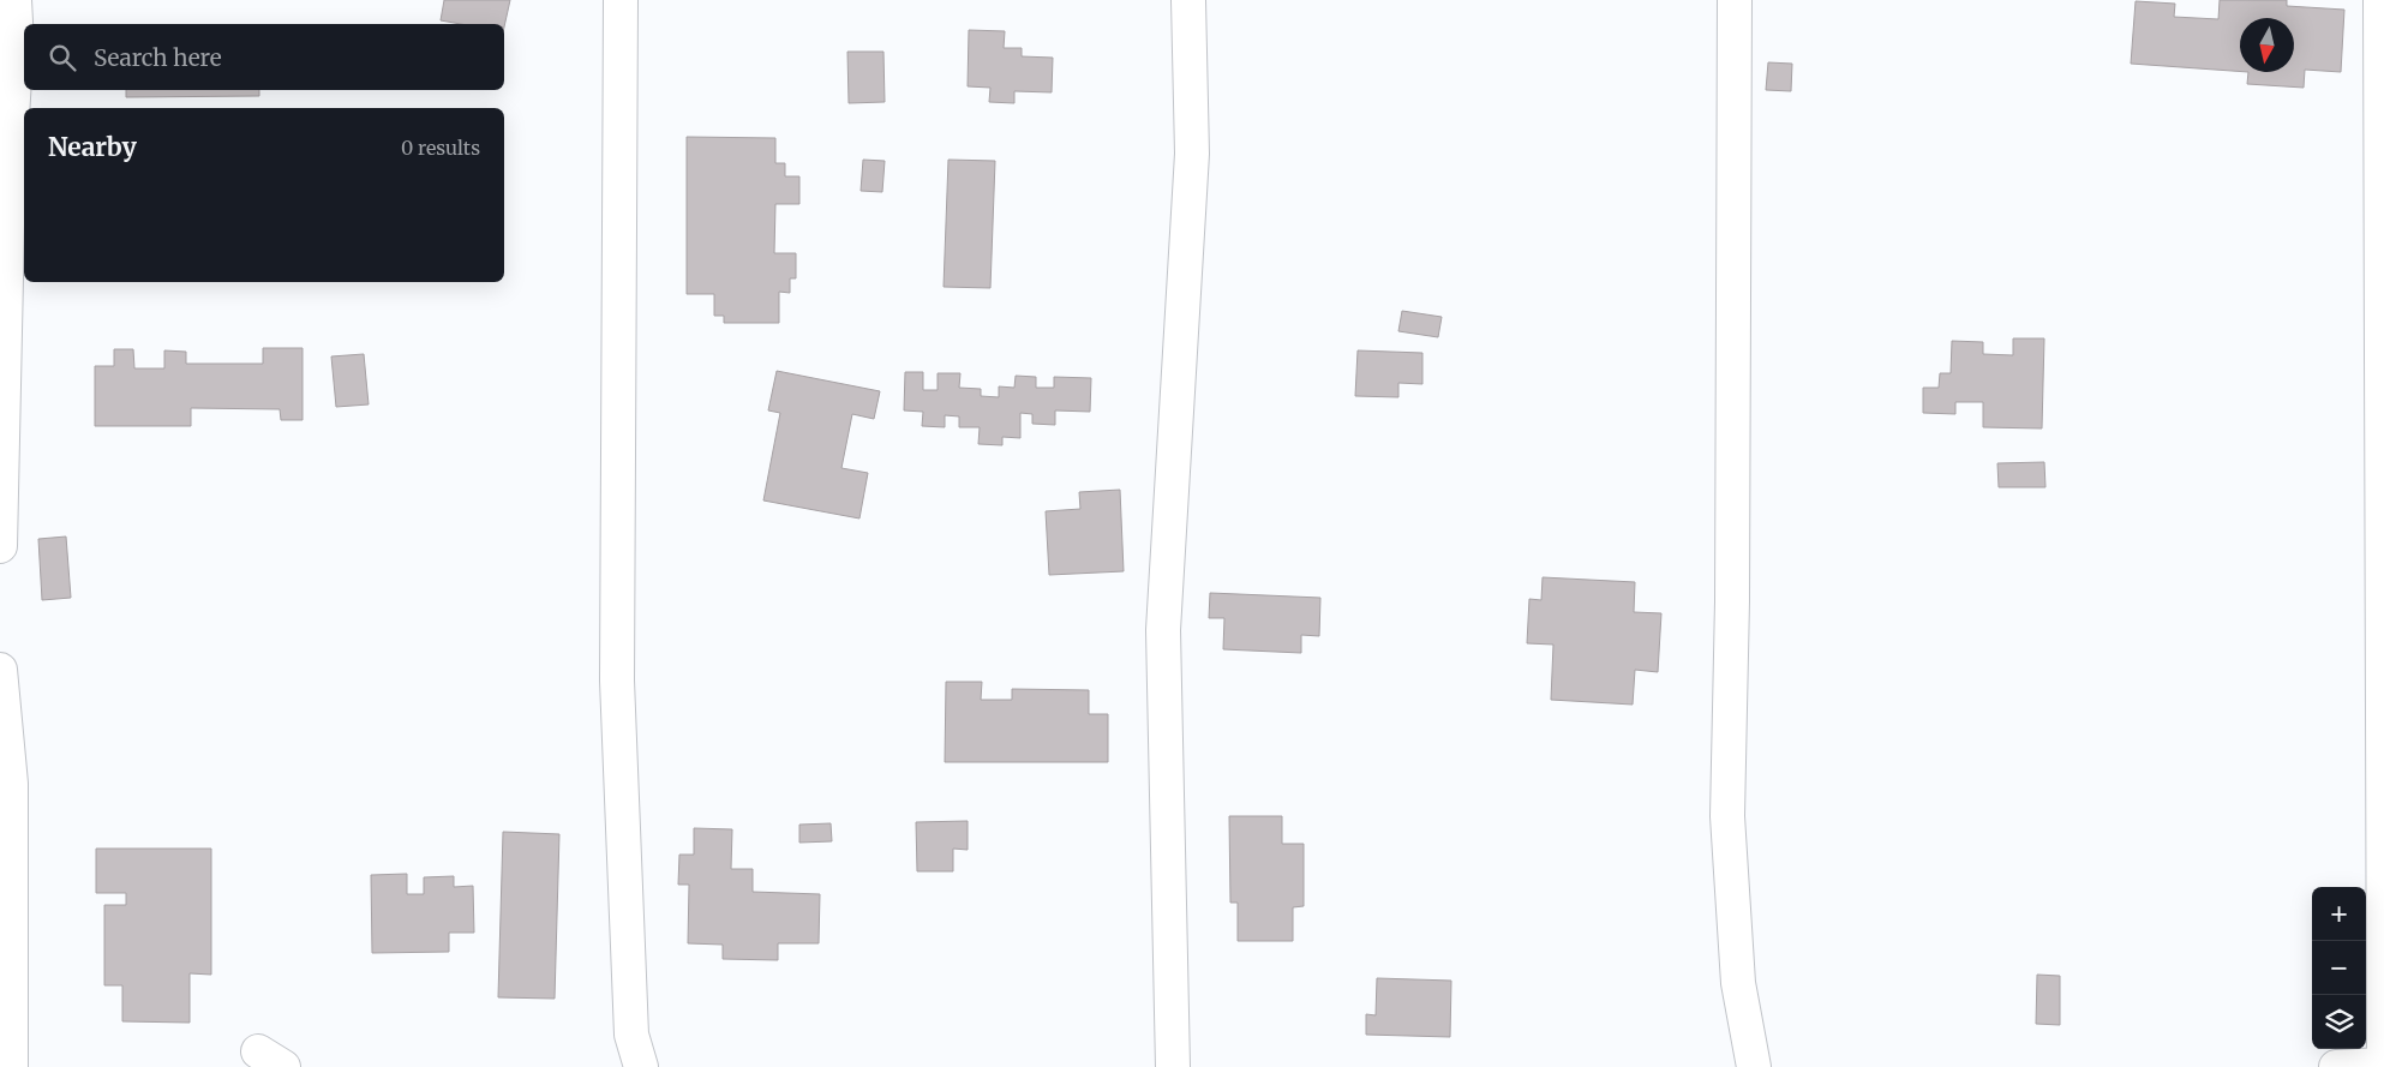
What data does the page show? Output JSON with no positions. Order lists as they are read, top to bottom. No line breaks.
{"north":"bottom","page":{"search":"Search here","heading":["Nearby","0 results"],"map_buttons":["+","−"]}}
